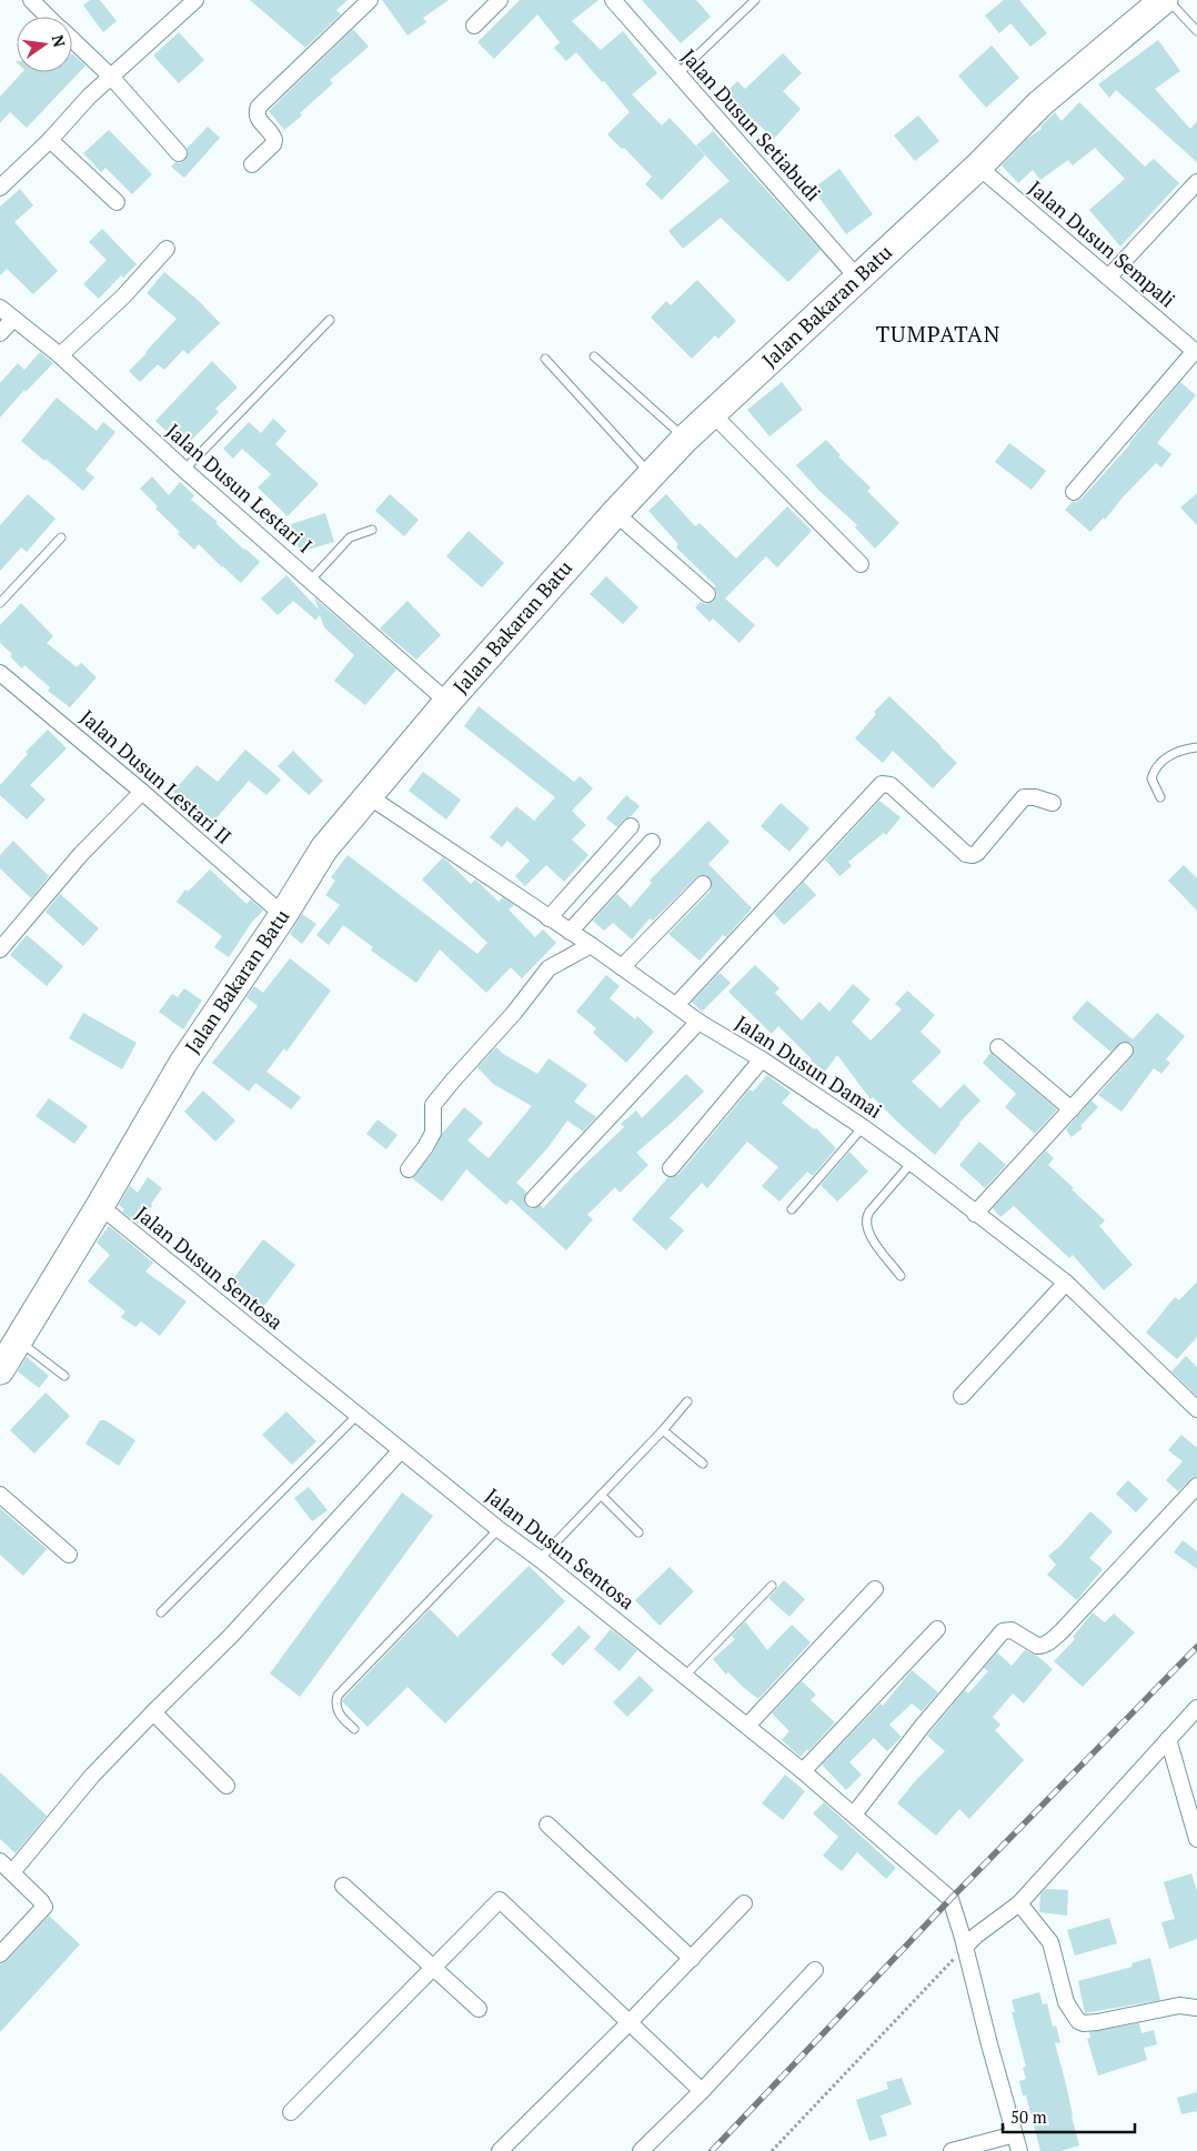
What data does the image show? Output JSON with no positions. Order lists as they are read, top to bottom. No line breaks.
{"streets":{"highway":["Jalan Bakaran Batu"],"street":["Jalan Dusun Setiabudi","Jalan Dusun Sempali","Jalan Dusun Lestari I","Jalan Dusun Lestari II","Jalan Dusun Damai","Jalan Dusun Sentosa"]},"crossings":[["Jalan Dusun Setiabudi","Jalan Bakaran Batu"],["Jalan Dusun Sempali","Jalan Bakaran Batu"],["Jalan Bakaran Batu","Jalan Dusun Lestari I"],["Jalan Bakaran Batu","Jalan Dusun Lestari II"],["Jalan Bakaran Batu","Jalan Dusun Damai"],["Jalan Bakaran Batu","Jalan Dusun Sentosa"]],"districts":["TUMPATAN"],"scale_bar":"50 m","north":"right"}
